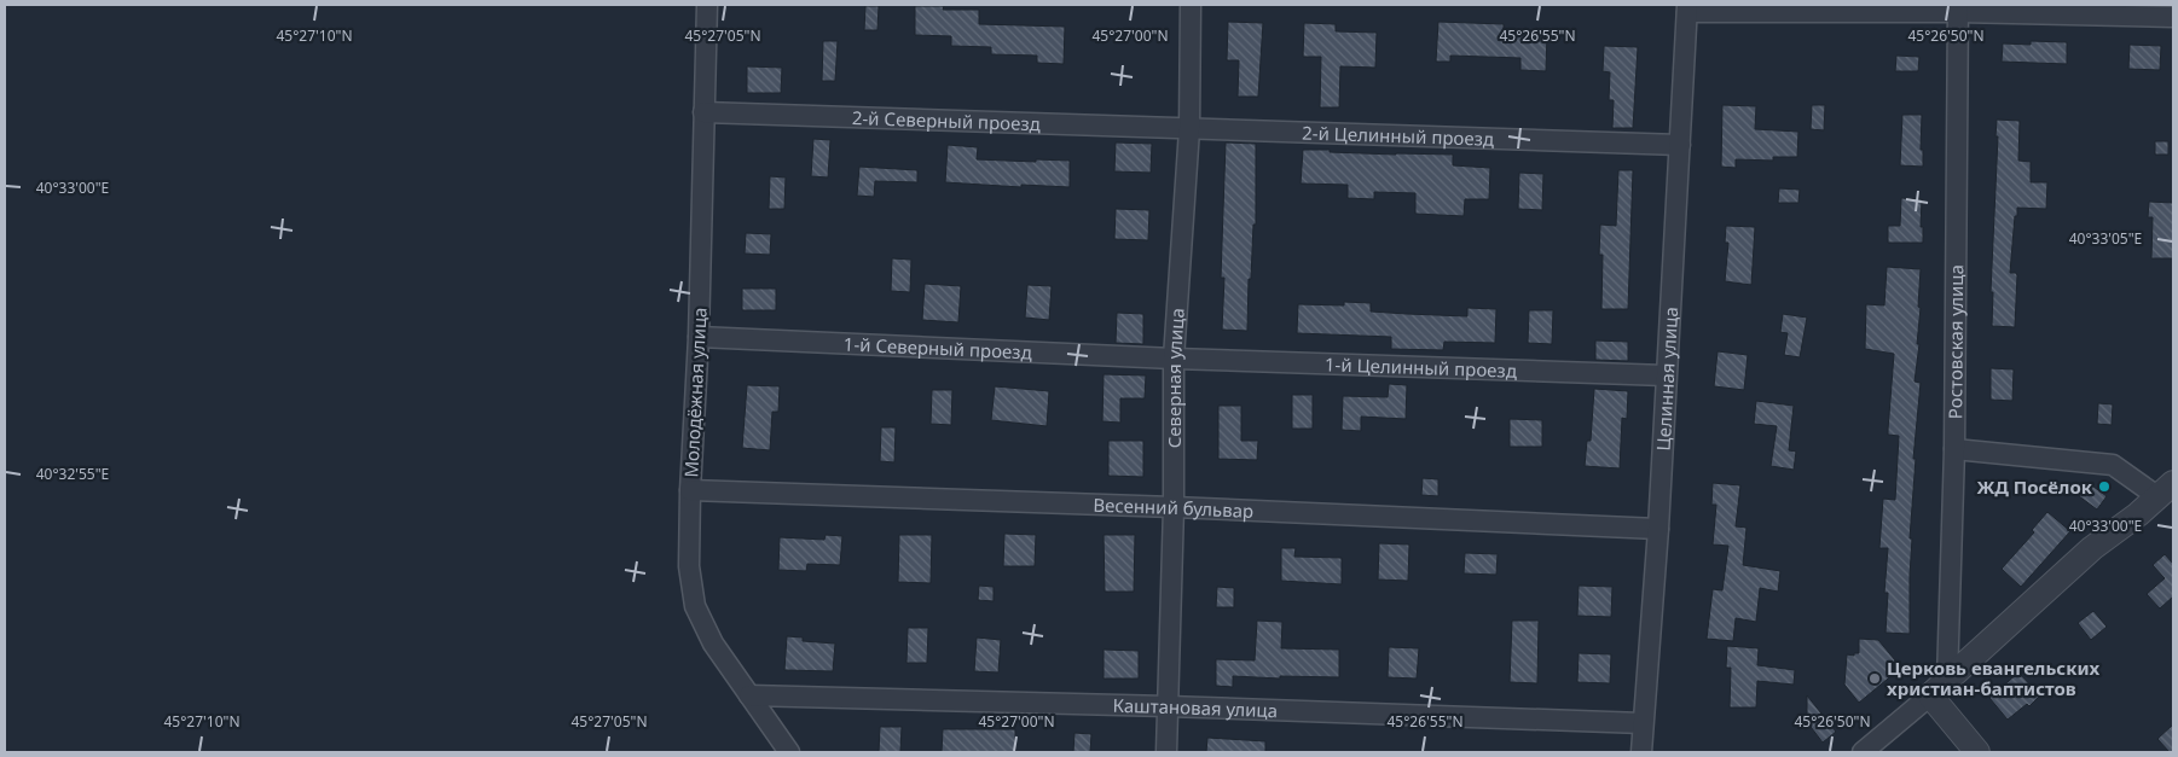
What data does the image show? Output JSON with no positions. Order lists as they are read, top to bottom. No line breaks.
{"streets":{"street":["2-й Северный проезд","2-й Целинный проезд","Ростовская улица","1-й Северный проезд","1-й Целинный проезд","Северная улица","Целинная улица","Молодёжная улица","Весенний бульвар","Каштановая улица"]},"crossings":[["2-й Северный проезд","2-й Целинный проезд"],["2-й Северный проезд","Северная улица"],["2-й Северный проезд","Молодёжная улица"],["2-й Целинный проезд","Северная улица"],["2-й Целинный проезд","Целинная улица"],["1-й Северный проезд","1-й Целинный проезд"],["1-й Северный проезд","Северная улица"],["1-й Северный проезд","Молодёжная улица"],["1-й Целинный проезд","Северная улица"],["1-й Целинный проезд","Целинная улица"],["Северная улица","Весенний бульвар"],["Северная улица","Каштановая улица"],["Целинная улица","Весенний бульвар"],["Целинная улица","Каштановая улица"],["Молодёжная улица","Весенний бульвар"],["Молодёжная улица","Каштановая улица"]],"places":["ЖД Посёлок","Церковь евангельских христиан-баптистов"],"coordinates":["45°27'10\"N","45°27'05\"N","45°27'00\"N","45°26'55\"N","45°26'50\"N","40°33'00\"E","40°33'05\"E","40°32'55\"E"]}
